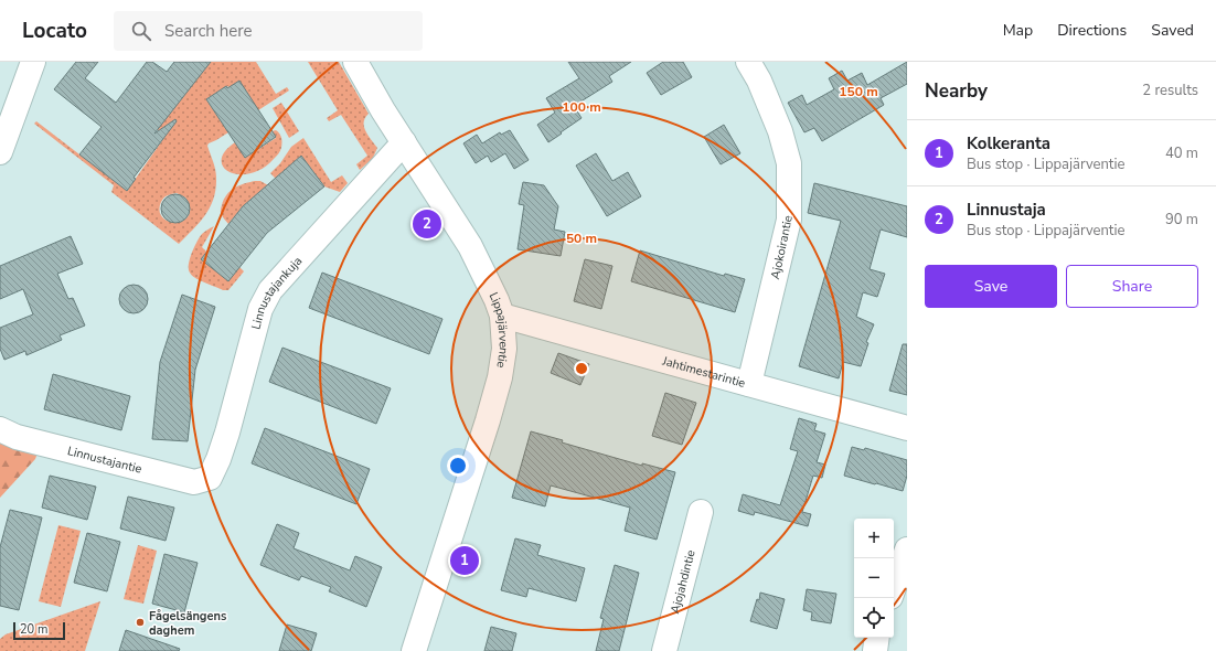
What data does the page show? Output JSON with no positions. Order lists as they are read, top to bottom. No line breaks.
{"streets":{"street":["Ajokoirantie","Linnustajankuja","Lippajärventie","Jahtimestarintie","Linnustajantie","Ajojahdintie"]},"crossings":[["Ajokoirantie","Jahtimestarintie"],["Linnustajankuja","Lippajärventie"],["Linnustajankuja","Linnustajantie"],["Lippajärventie","Jahtimestarintie"]],"places":["Fågelsängens daghem"],"scale_bar":"20 m","page":{"header":"Locato","search":"Search here","nav":["Map","Directions","Saved"],"heading":["Nearby","2 results"],"list":[{"mark":"1","name":"Kolkeranta","note":"Bus stop · Lippajärventie","value":"40 m"},{"mark":"2","name":"Linnustaja","note":"Bus stop · Lippajärventie","value":"90 m"}],"pins":["2","1"],"buttons":["Save","Share"],"map_buttons":["+","−"],"scale":"20 m"},"rings":["150 m","100 m","50 m"]}
